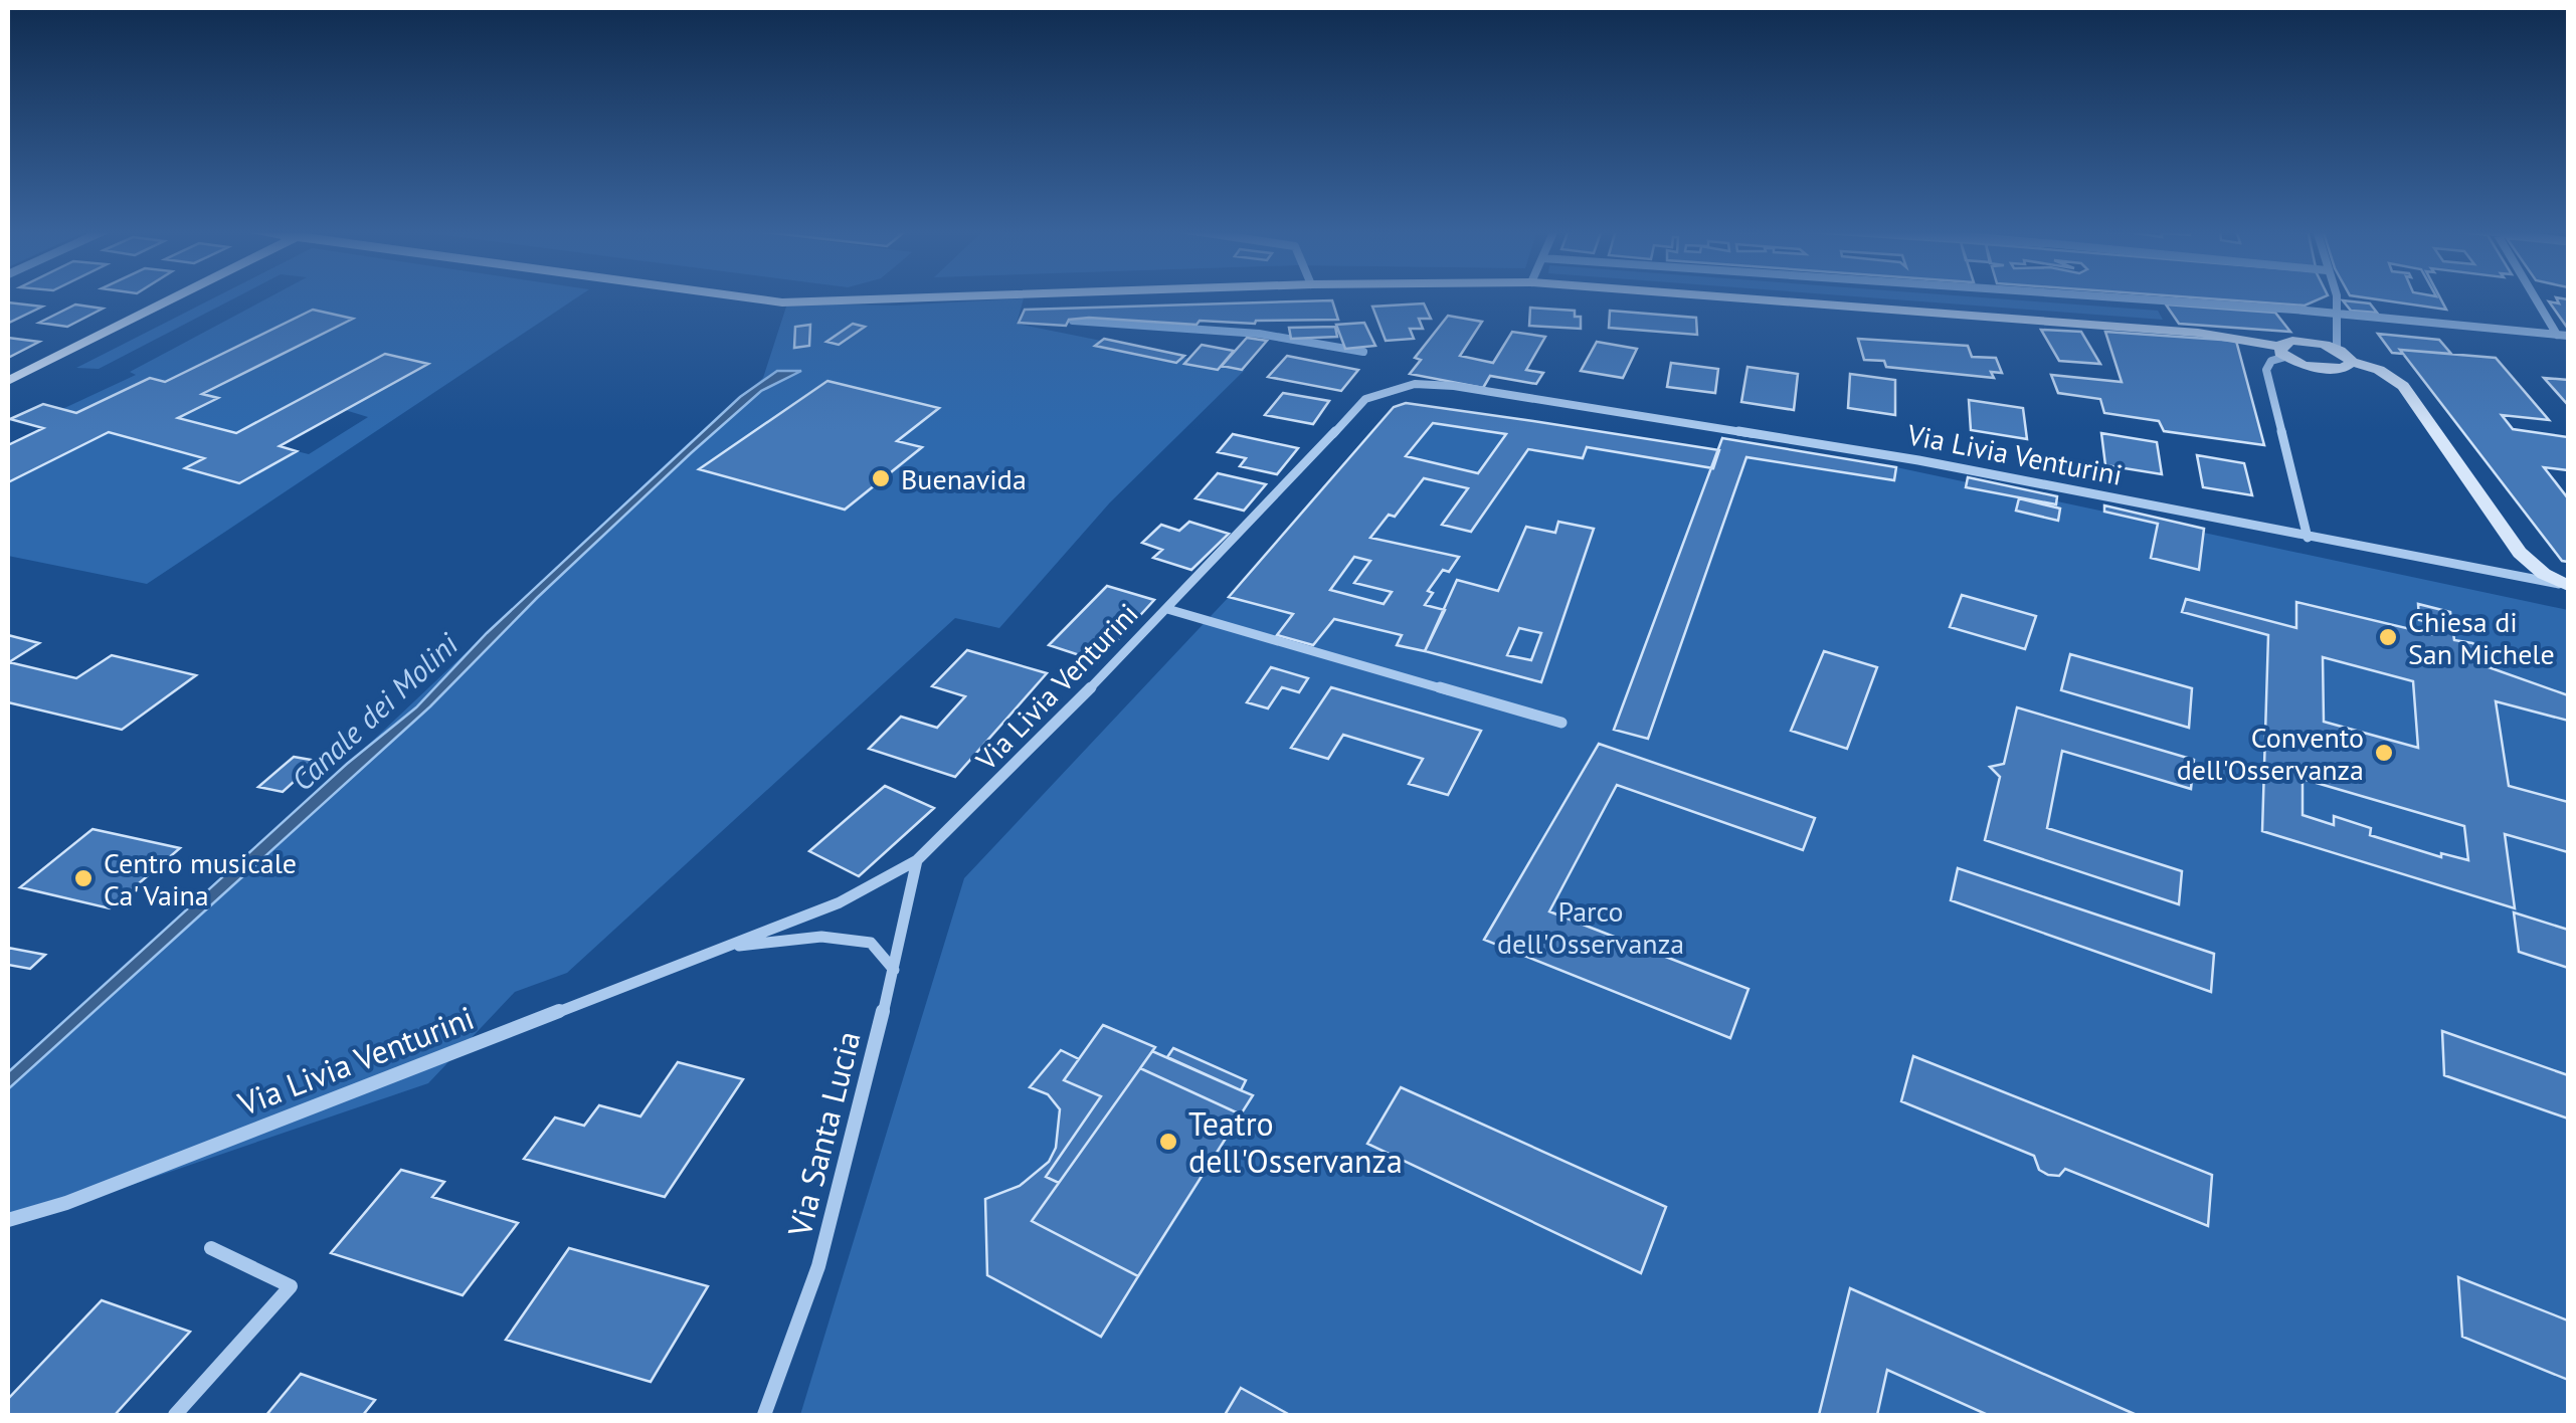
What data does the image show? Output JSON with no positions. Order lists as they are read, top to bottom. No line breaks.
{"streets":{"street":["Via Livia Venturini","Via Santa Lucia"]},"crossings":[["Via Livia Venturini","Via Santa Lucia"]],"water":["Canale dei Molini"],"parks":["Parco dell'Osservanza"],"places":["Buenavida","Chiesa di San Michele","Convento dell'Osservanza","Centro musicale Ca' Vaina","Teatro dell'Osservanza"]}
